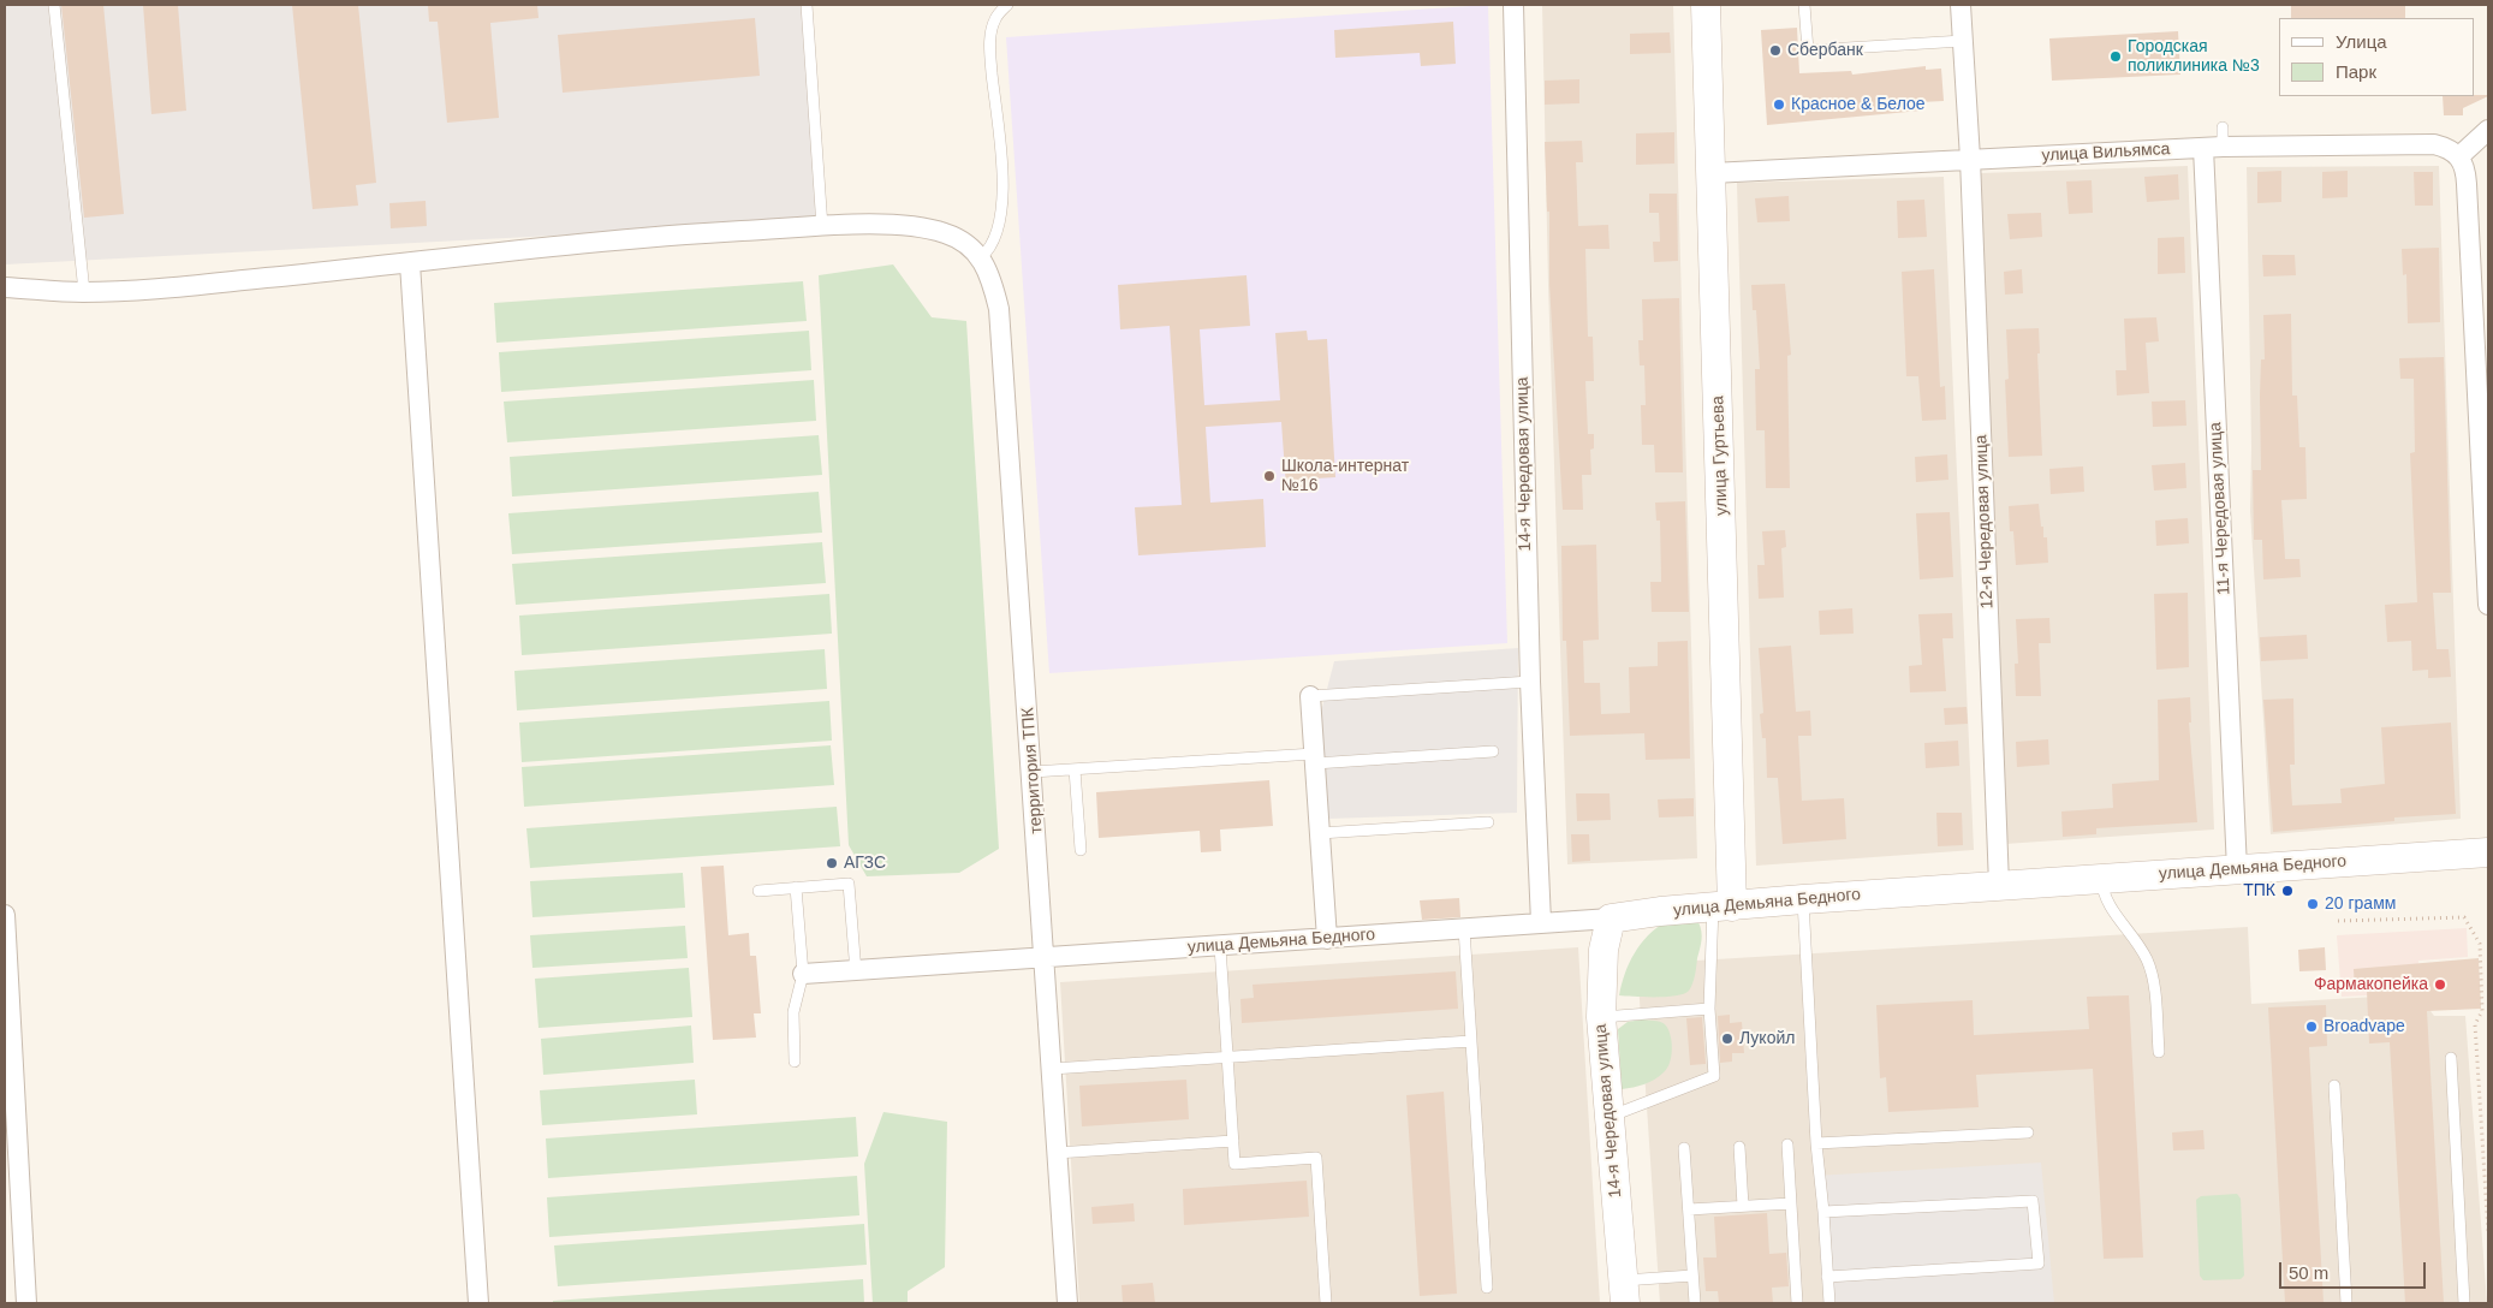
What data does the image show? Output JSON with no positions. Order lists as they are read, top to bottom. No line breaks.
{"streets":{"main road":["улица Гуртьева","14-я Чередовая улица","улица Демьяна Бедного"],"street":["улица Вильямса","11-я Чередовая улица","12-я Чередовая улица","территория ТПК"]},"crossings":[["улица Вильямса","улица Гуртьева"],["улица Вильямса","11-я Чередовая улица"],["улица Вильямса","12-я Чередовая улица"],["улица Гуртьева","улица Демьяна Бедного"],["14-я Чередовая улица","улица Демьяна Бедного"],["11-я Чередовая улица","улица Демьяна Бедного"],["12-я Чередовая улица","улица Демьяна Бедного"],["территория ТПК","улица Демьяна Бедного"]],"places":["Сбербанк","Городская поликлиника №3","Красное & Белое","Школа-интернат №16","АГЗС","ТПК","20 грамм","Фармакопейка","Broadvape","Лукойл"],"legend":["Улица","Парк"],"scale_bar":"50 m"}
